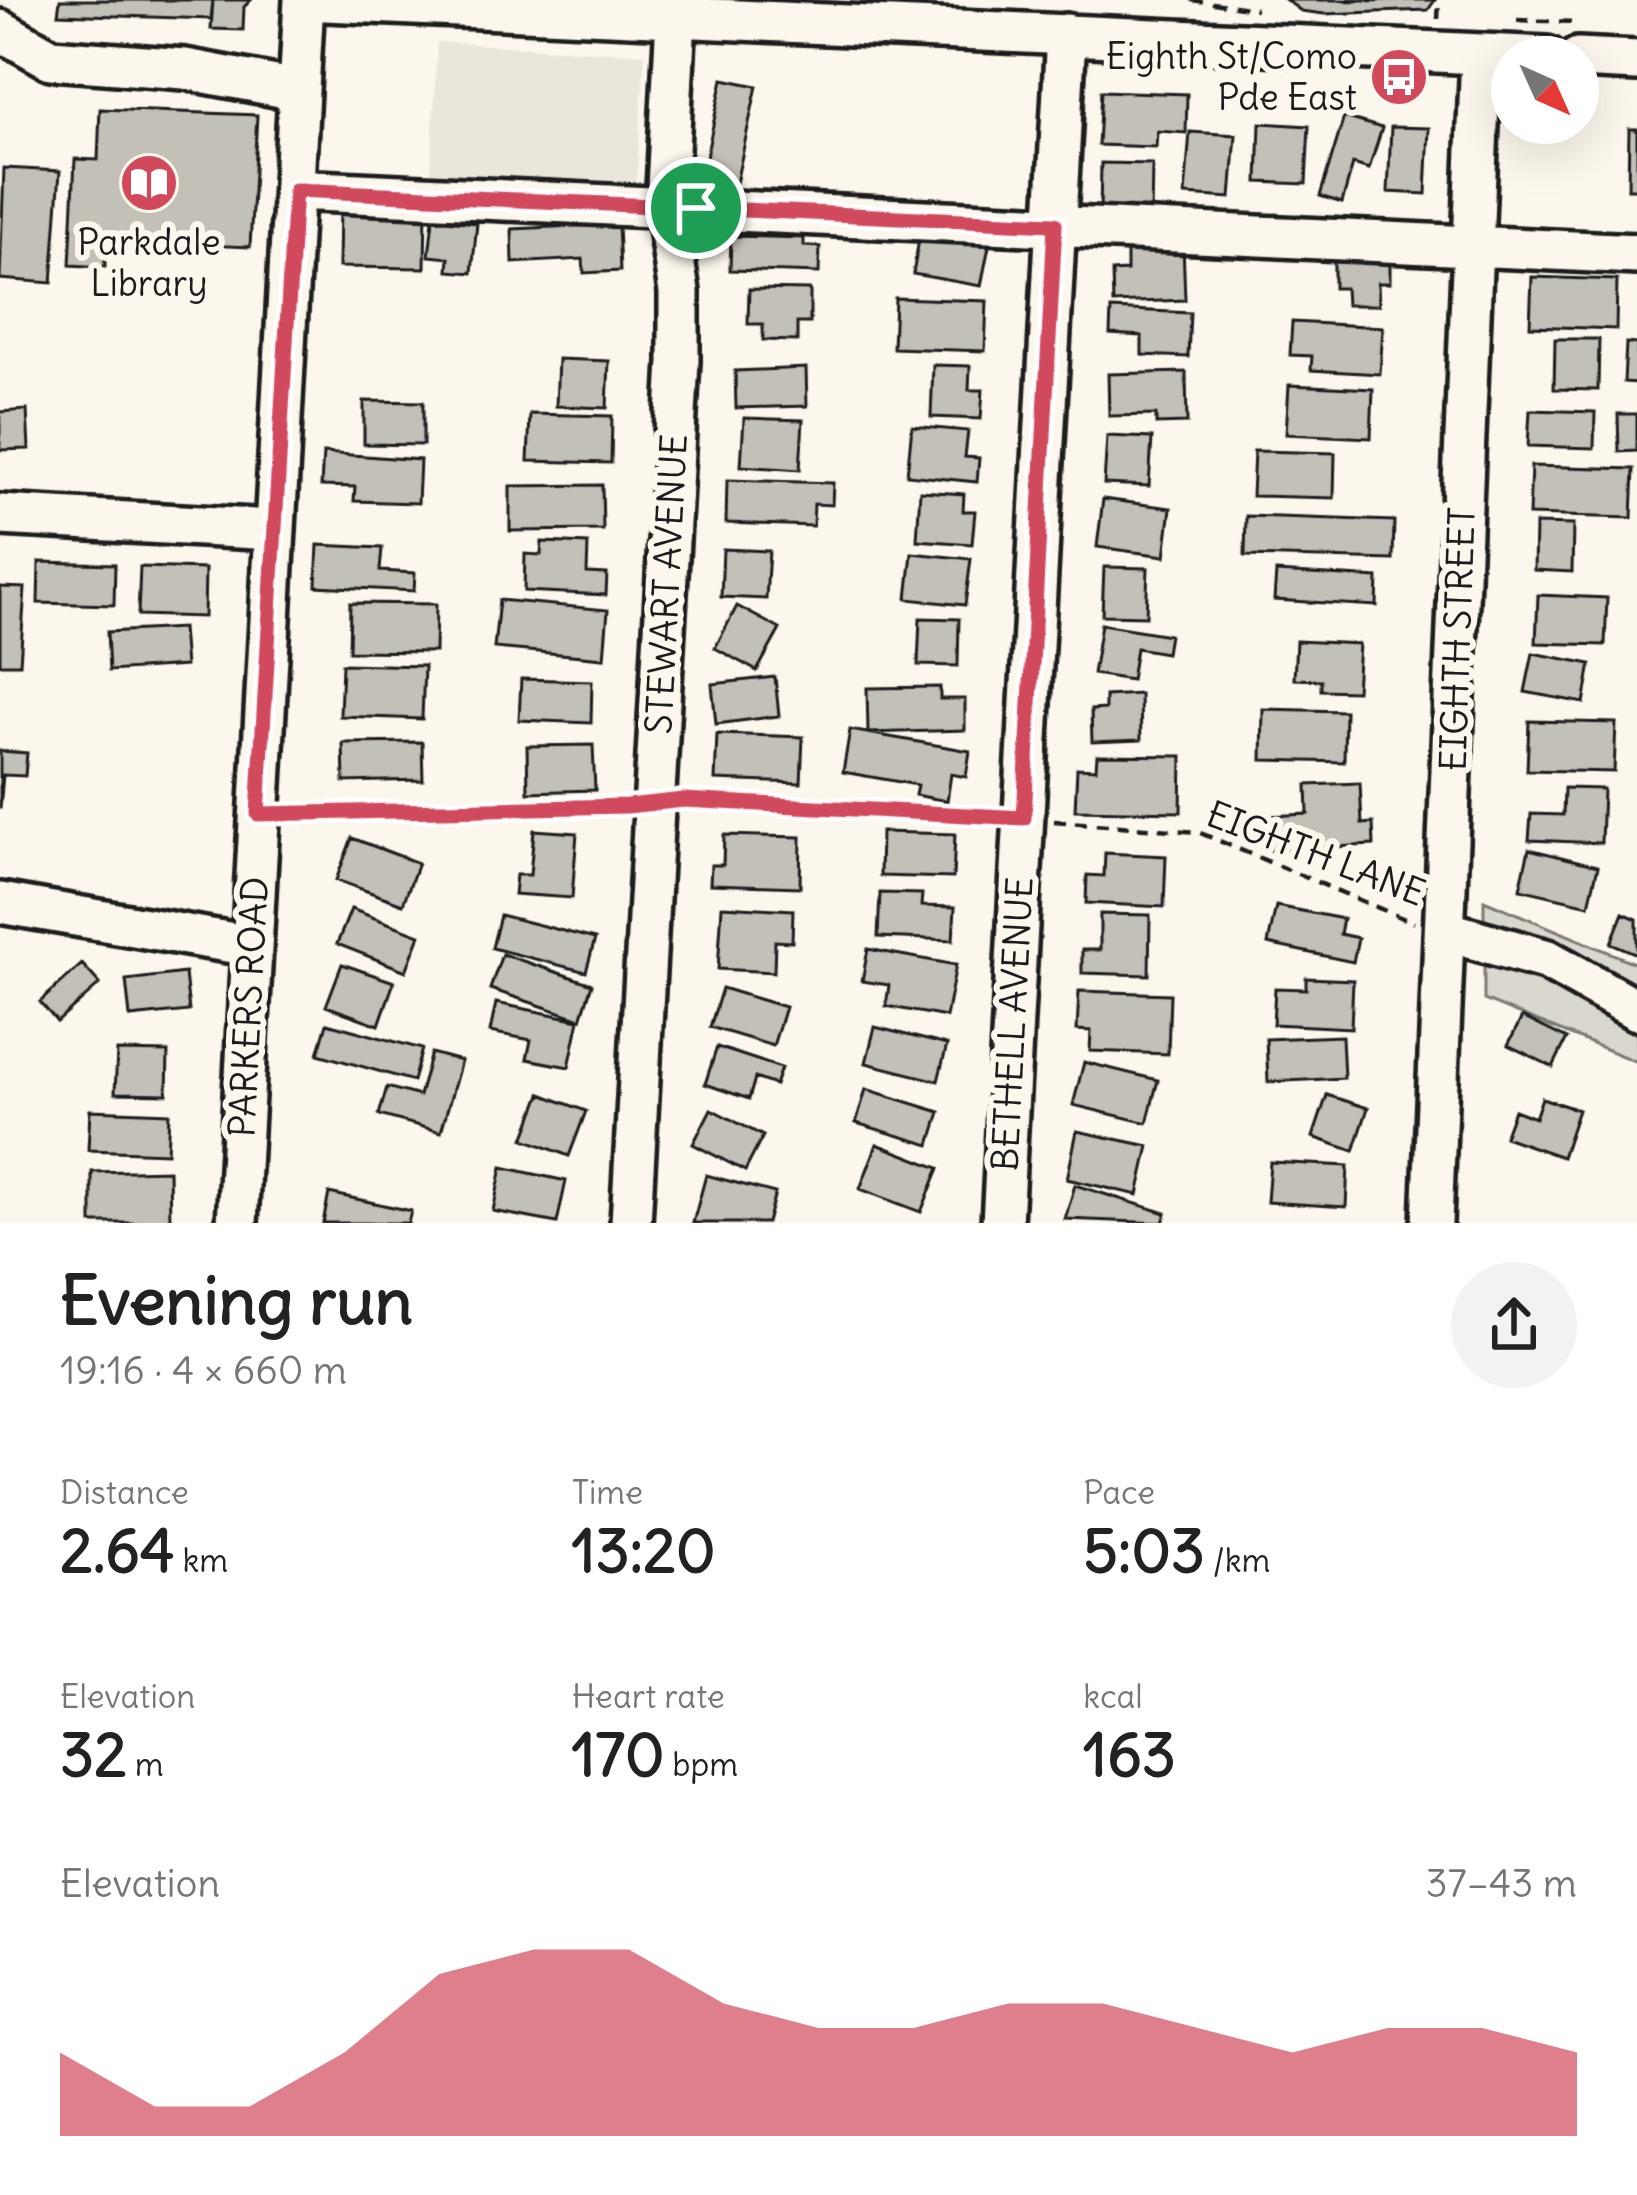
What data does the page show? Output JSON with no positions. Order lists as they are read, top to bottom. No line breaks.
{"streets":{"street":["STEWART AVENUE","EIGHTH STREET","PARKERS ROAD","BETHELL AVENUE"],"path":["EIGHTH LANE"]},"crossings":[["STEWART AVENUE","EIGHTH LANE"],["EIGHTH STREET","EIGHTH LANE"],["EIGHTH LANE","PARKERS ROAD"],["EIGHTH LANE","BETHELL AVENUE"]],"places":{"bus stop":["Eighth St/Como Pde East"],"library":["Parkdale Library"]},"north":"bottom right","page":{"heading":["Evening run","19:16 · 4 × 660 m"],"stats":[["Distance","2.64 km"],["Time","13:20"],["Pace","5:03 /km"],["Elevation","32 m"],["Heart rate","170 bpm"],["kcal","163"]],"chart":["Elevation","37–43 m"]}}
